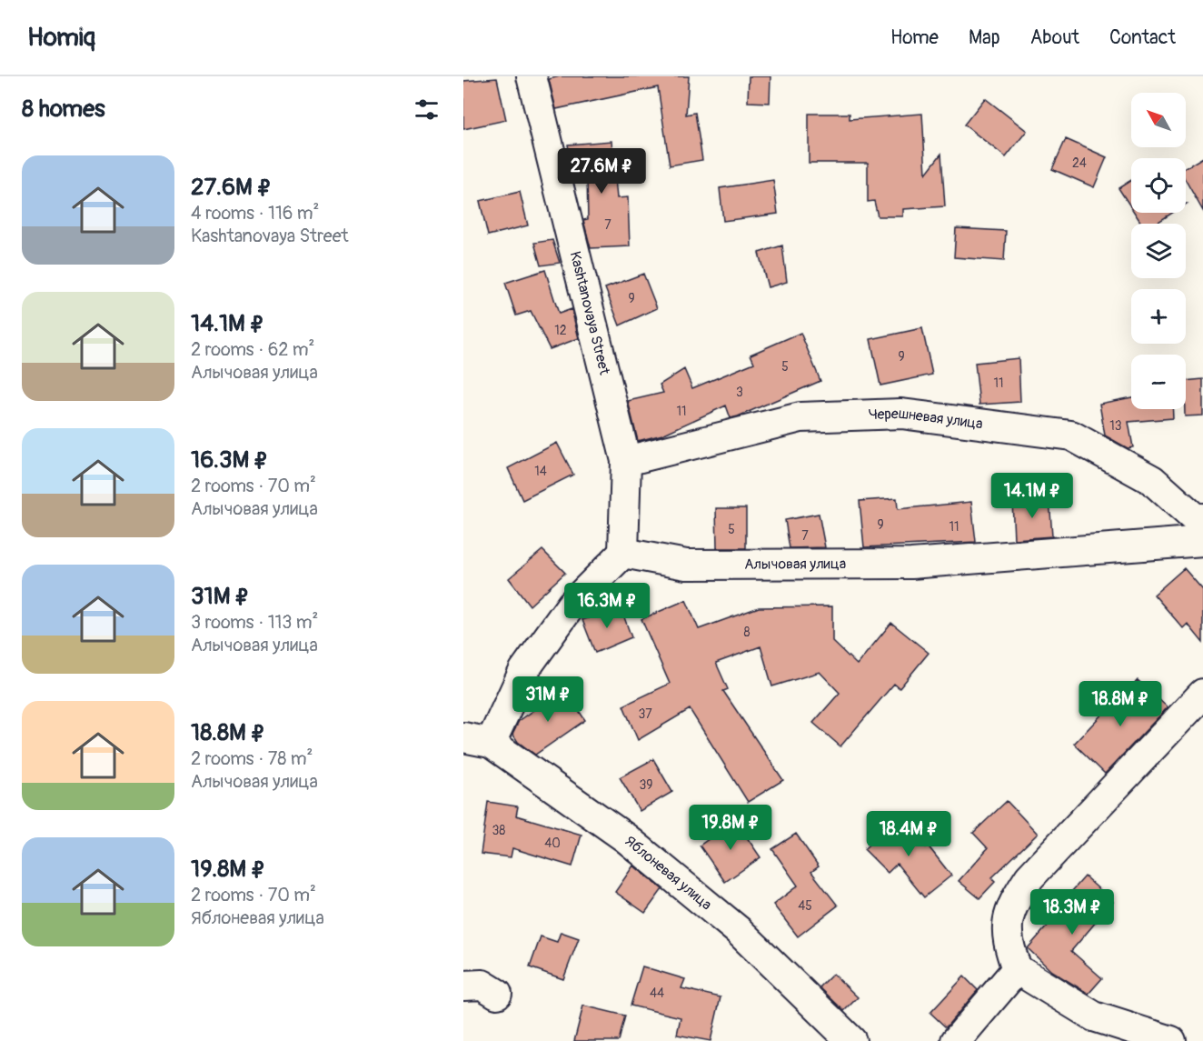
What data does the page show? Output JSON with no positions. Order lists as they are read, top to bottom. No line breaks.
{"streets":{"street":["Kashtanovaya Street","Черешневая улица","Алычовая улица","Яблоневая улица"]},"crossings":[["Kashtanovaya Street","Черешневая улица"],["Kashtanovaya Street","Алычовая улица"]],"house_numbers":["24","7","9","12","9","5","11","3","11","13","14","9","11","5","7","8","37","39","38","40","45","44"],"north":"top left","page":{"header":"Homiq","nav":["Home","Map","About","Contact"],"heading":"8 homes","map_buttons":["+","−"],"list":[{"name":"27.6M ₽","note":"4 rooms · 116 m² · Kashtanovaya Street"},{"name":"14.1M ₽","note":"2 rooms · 62 m² · Алычовая улица"},{"name":"16.3M ₽","note":"2 rooms · 70 m² · Алычовая улица"},{"name":"31M ₽","note":"3 rooms · 113 m² · Алычовая улица"},{"name":"18.8M ₽","note":"2 rooms · 78 m² · Алычовая улица"},{"name":"19.8M ₽","note":"2 rooms · 70 m² · Яблоневая улица"}],"price":["27.6M ₽","14.1M ₽","16.3M ₽","31M ₽","18.8M ₽","19.8M ₽","18.4M ₽","18.3M ₽"]}}
